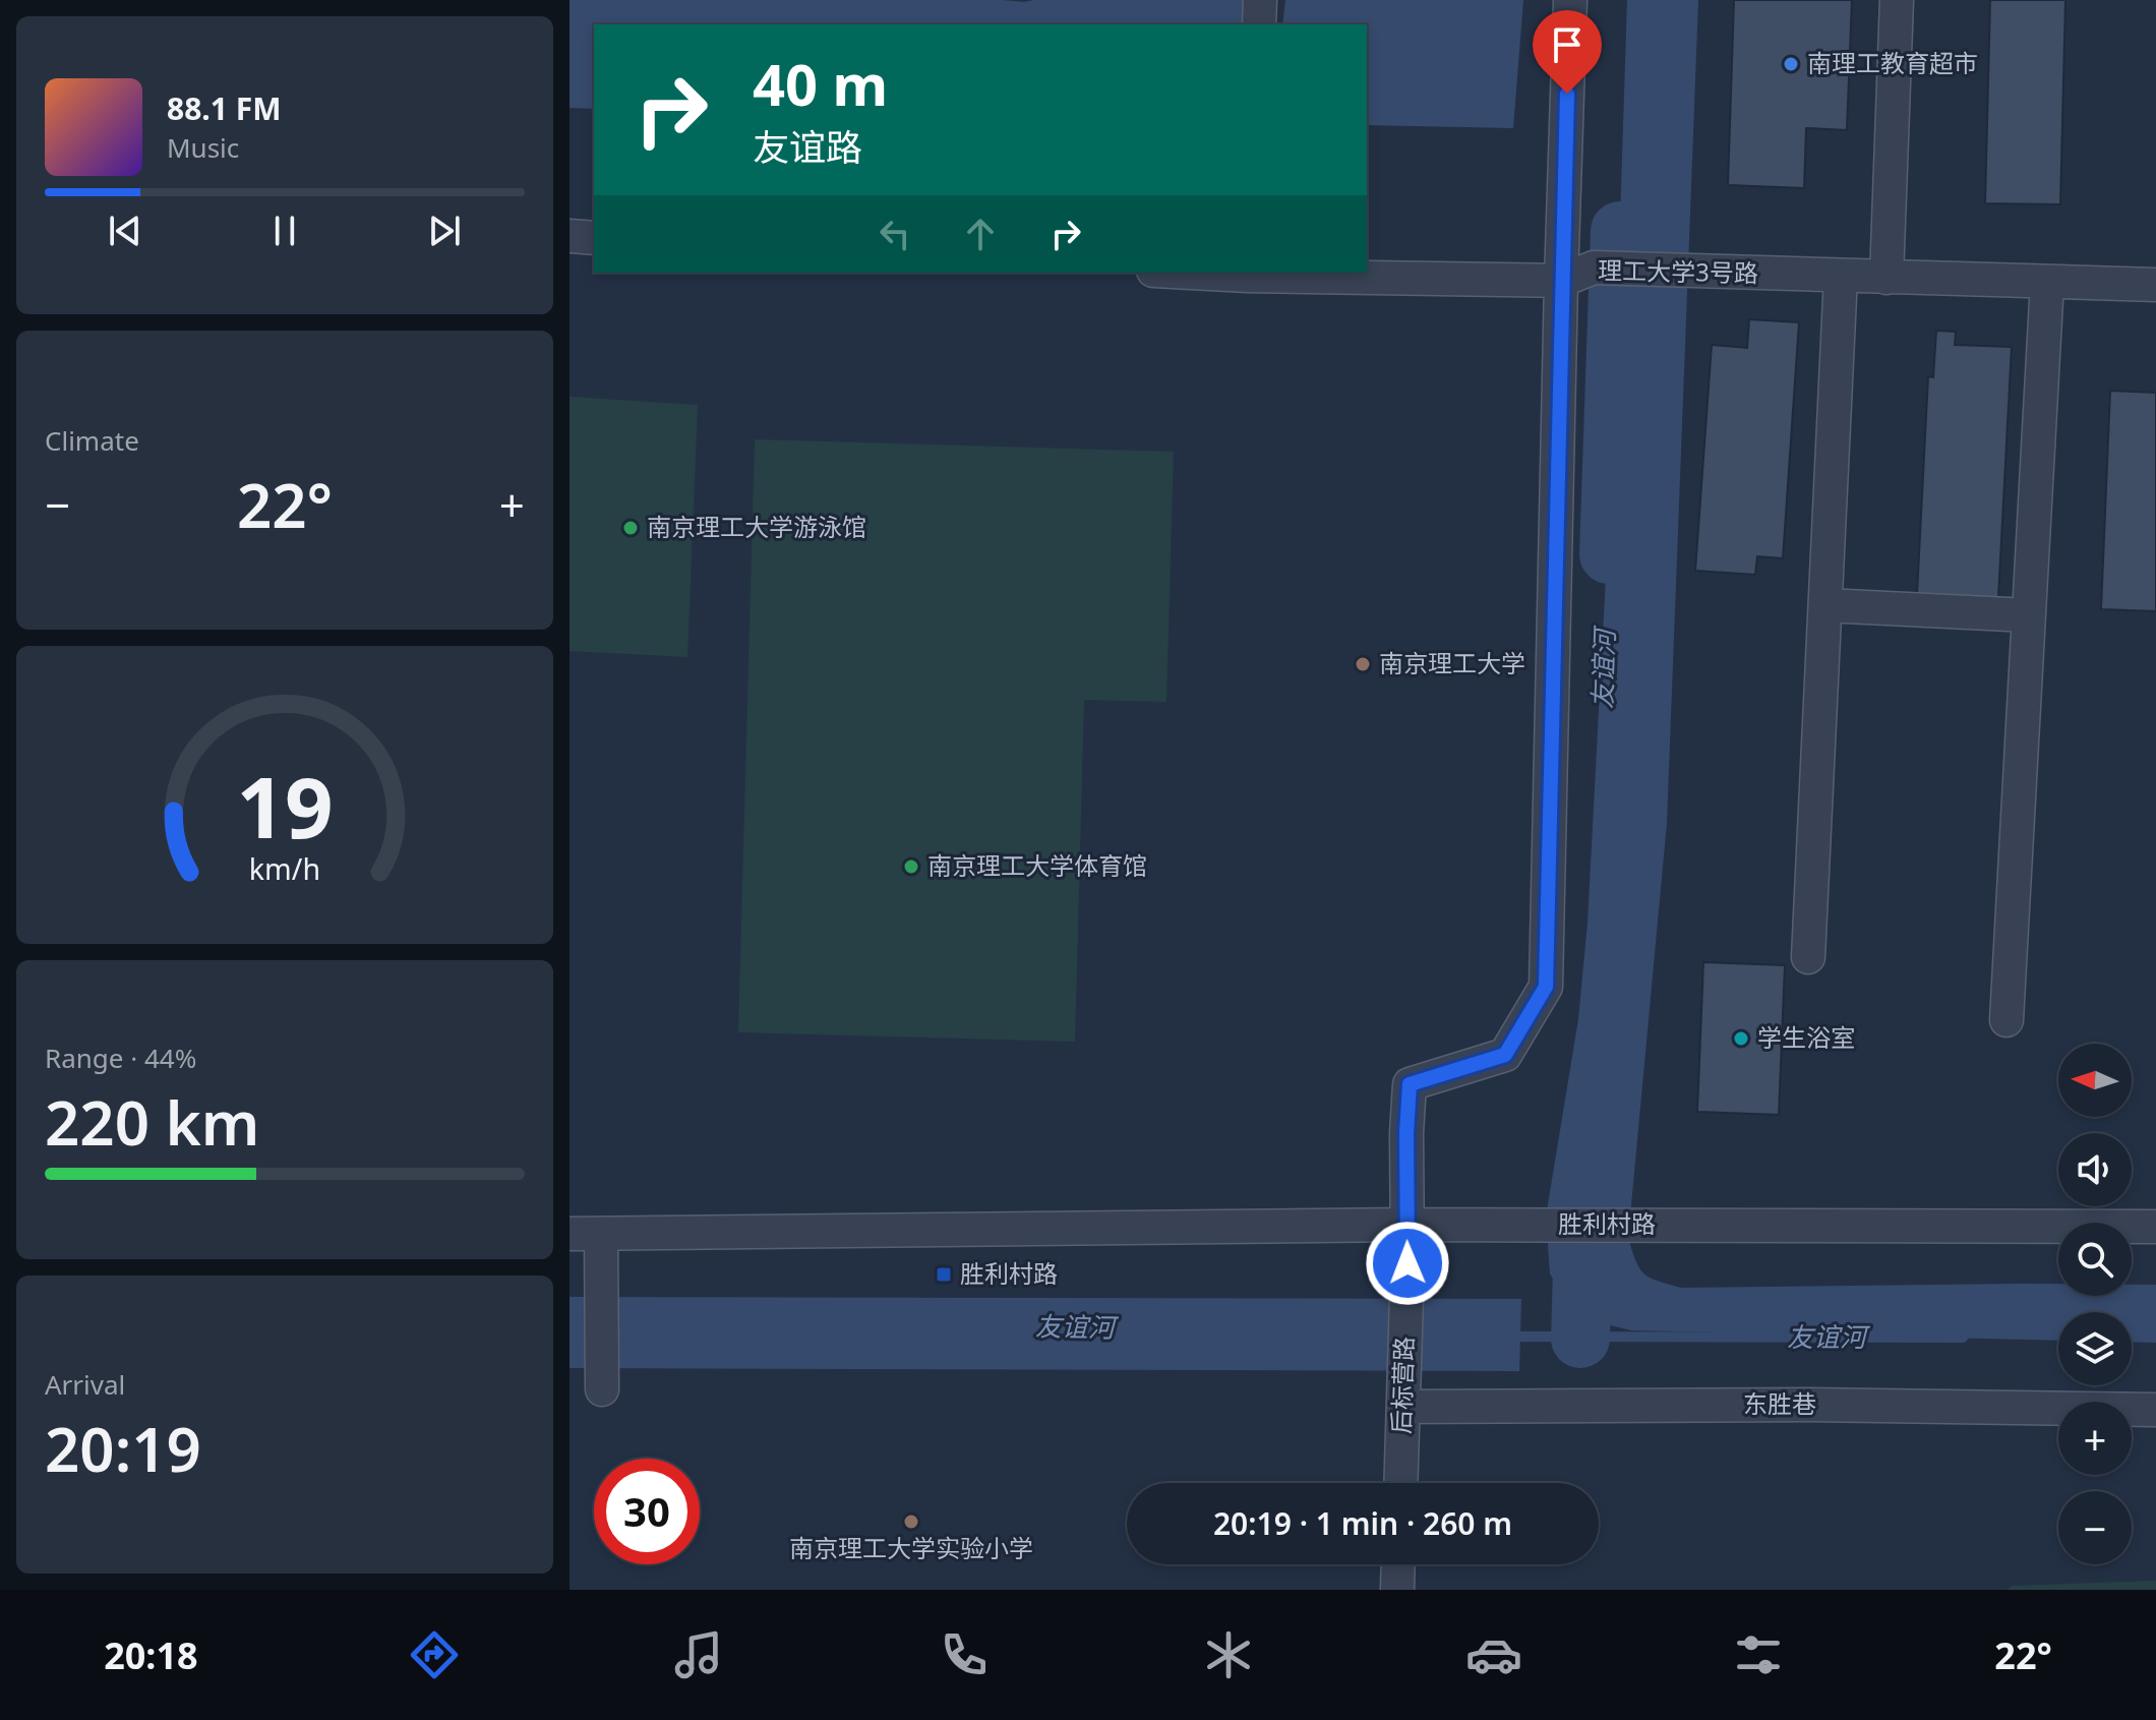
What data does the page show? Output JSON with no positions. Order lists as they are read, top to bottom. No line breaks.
{"streets":{"street":["理工大学3号路","胜利村路","后标营路","东胜巷"]},"crossings":[["理工大学3号路","后标营路"],["胜利村路","后标营路"],["后标营路","东胜巷"]],"water":["友谊河"],"places":{"other":["南理工教育超市","南京理工大学游泳馆","南京理工大学","南京理工大学体育馆","学生浴室","南京理工大学实验小学"],"transit":["胜利村路"]},"north":"left","page":{"turn":["40 m","友谊路"],"song":["88.1 FM","Music"],"tile":["Climate",["Range · 44%","220 km"],["Arrival","20:19"]],"heat":["−","22°","+"],"map_buttons":["+","−"],"limit":"30","trip":"20:19 · 1 min · 260 m","tabs":["20:18","22°"],"gauge":["19","km/h"]}}
